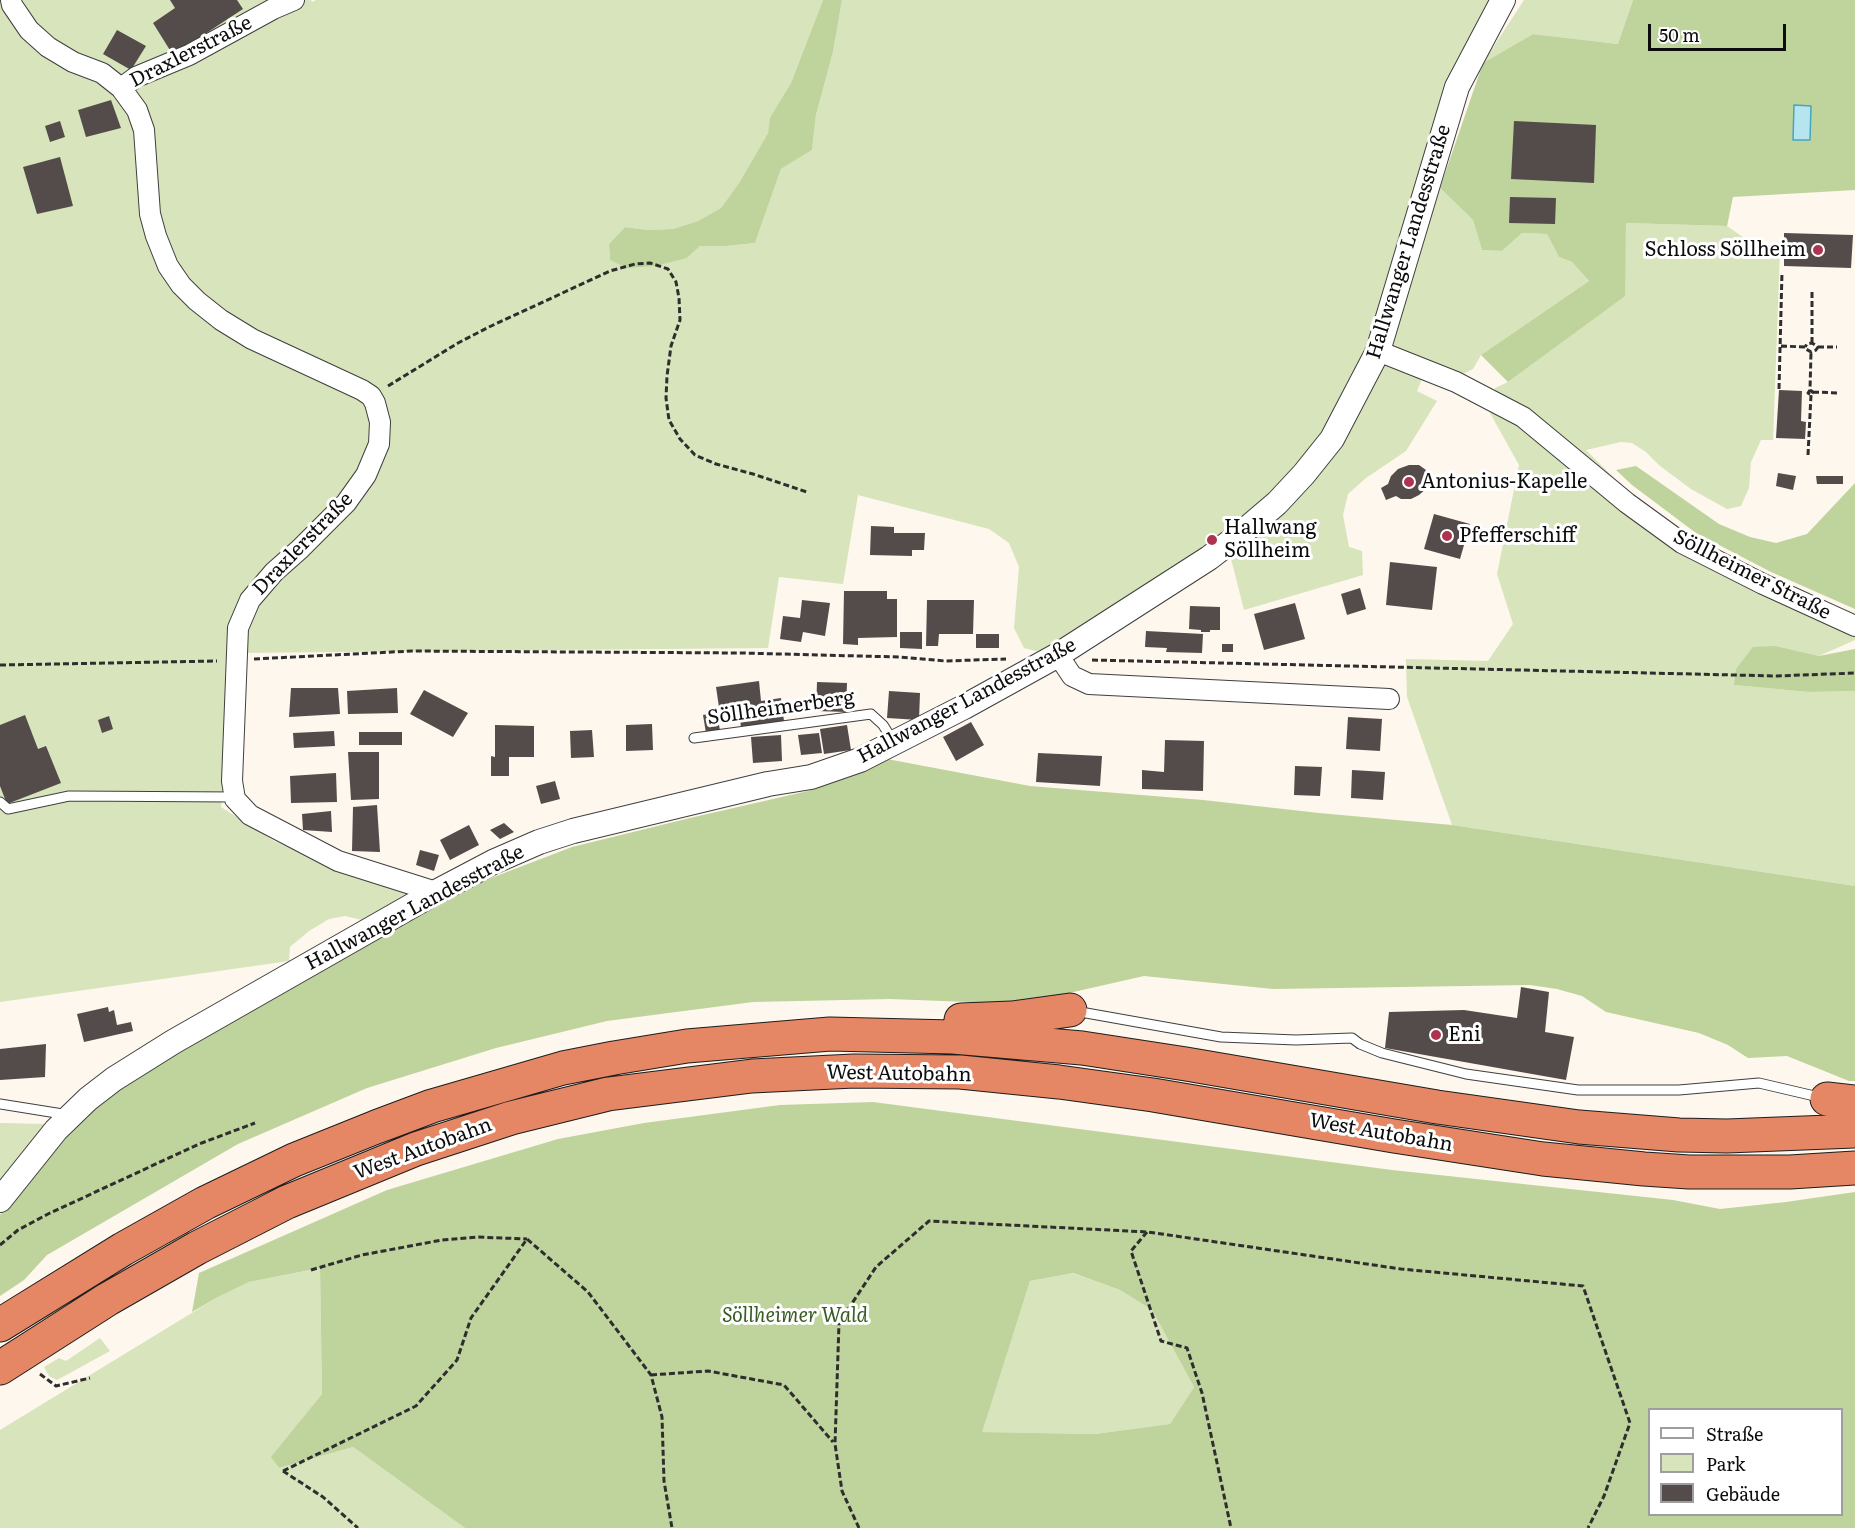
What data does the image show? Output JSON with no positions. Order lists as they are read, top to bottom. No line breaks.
{"streets":{"highway":["West Autobahn"],"street":["Draxlerstraße","Hallwanger Landesstraße","Söllheimer Straße"],"lane":["Söllheimerberg"]},"crossings":[["Hallwanger Landesstraße","Söllheimer Straße"],["Hallwanger Landesstraße","Söllheimerberg"]],"parks":["Söllheimer Wald"],"places":["Schloss Söllheim","Antonius-Kapelle","Pfefferschiff","Hallwang Söllheim","Eni"],"legend":["Straße","Park","Gebäude"],"scale_bar":"50 m"}
